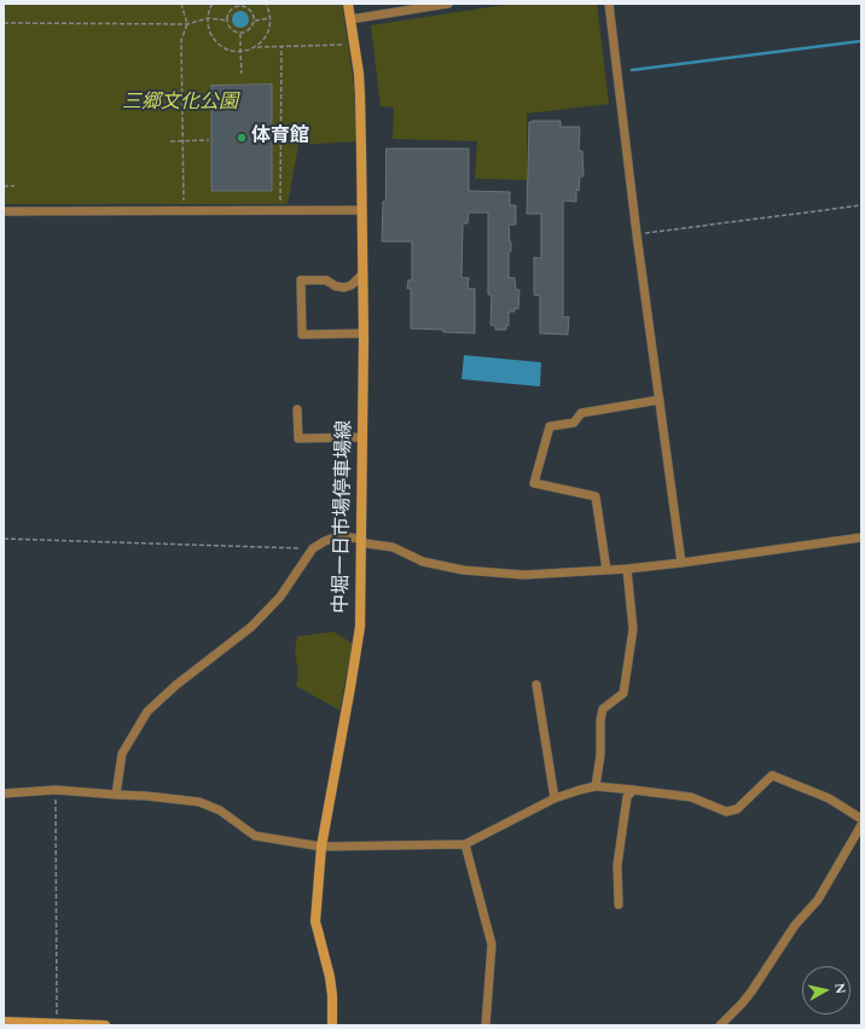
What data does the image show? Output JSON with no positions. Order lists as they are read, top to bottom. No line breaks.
{"streets":{"main road":["中堀一日市場停車場線"]},"parks":["三郷文化公園"],"places":["体育館"],"north":"right"}
